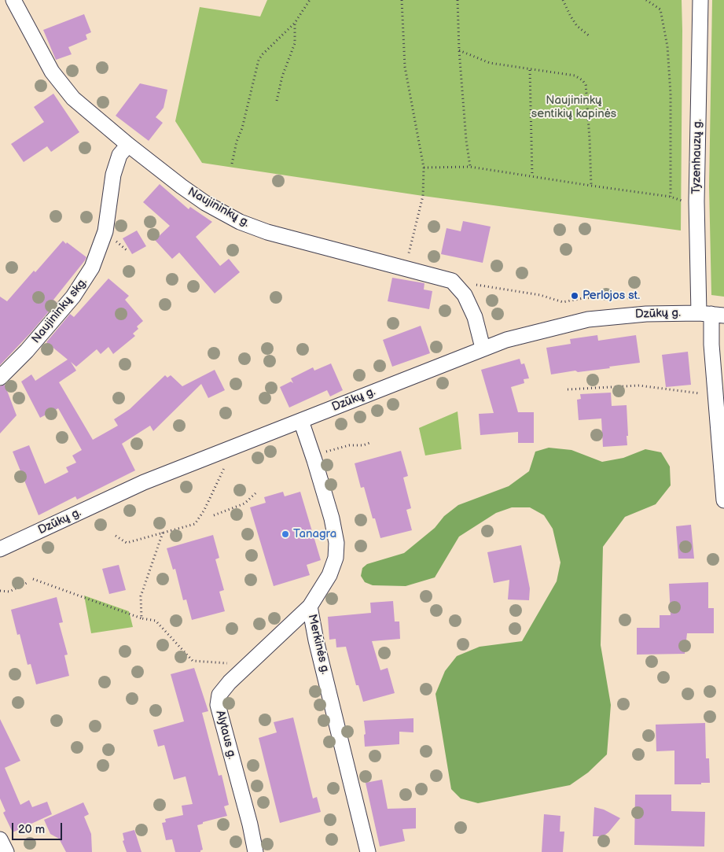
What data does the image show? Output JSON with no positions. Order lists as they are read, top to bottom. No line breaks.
{"streets":{"street":["Tyzenhauzų g.","Naujininkų g.","Naujininkų skg.","Dzūkų g.","Merkinės g.","Alytaus g."]},"crossings":[["Tyzenhauzų g.","Dzūkų g."],["Naujininkų g.","Naujininkų skg."],["Dzūkų g.","Merkinės g."],["Merkinės g.","Alytaus g."]],"parks":["Naujininkų sentikių kapinės"],"places":["Perlojos st.","Tanagra"],"scale_bar":"20 m"}
